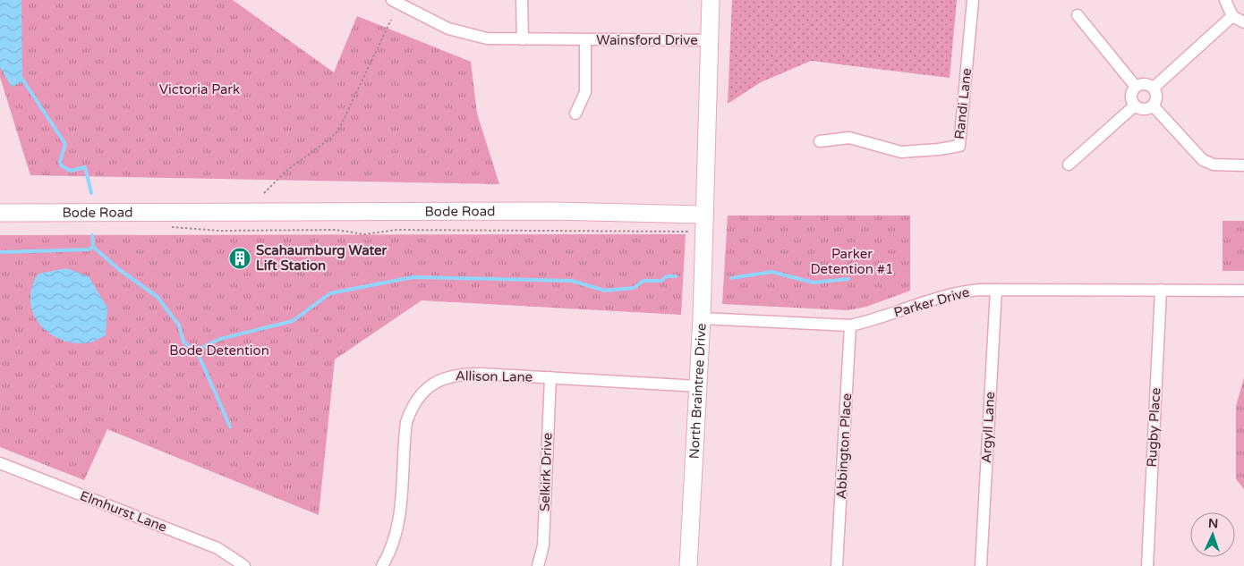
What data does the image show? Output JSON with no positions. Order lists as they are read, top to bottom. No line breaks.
{"streets":{"street":["Wainsford Drive","Randi Lane","Bode Road","Parker Drive","Allison Lane","North Braintree Drive","Argyll Lane","Rugby Place","Abbington Place","Selkirk Drive","Elmhurst Lane"]},"crossings":[["Bode Road","North Braintree Drive"],["Parker Drive","North Braintree Drive"],["Parker Drive","Argyll Lane"],["Parker Drive","Rugby Place"],["Parker Drive","Abbington Place"],["Allison Lane","North Braintree Drive"],["Allison Lane","Selkirk Drive"]],"parks":["Victoria Park","Parker Detention #1","Bode Detention"],"places":{"building":["Scahaumburg Water Lift Station"]},"north":"top"}
